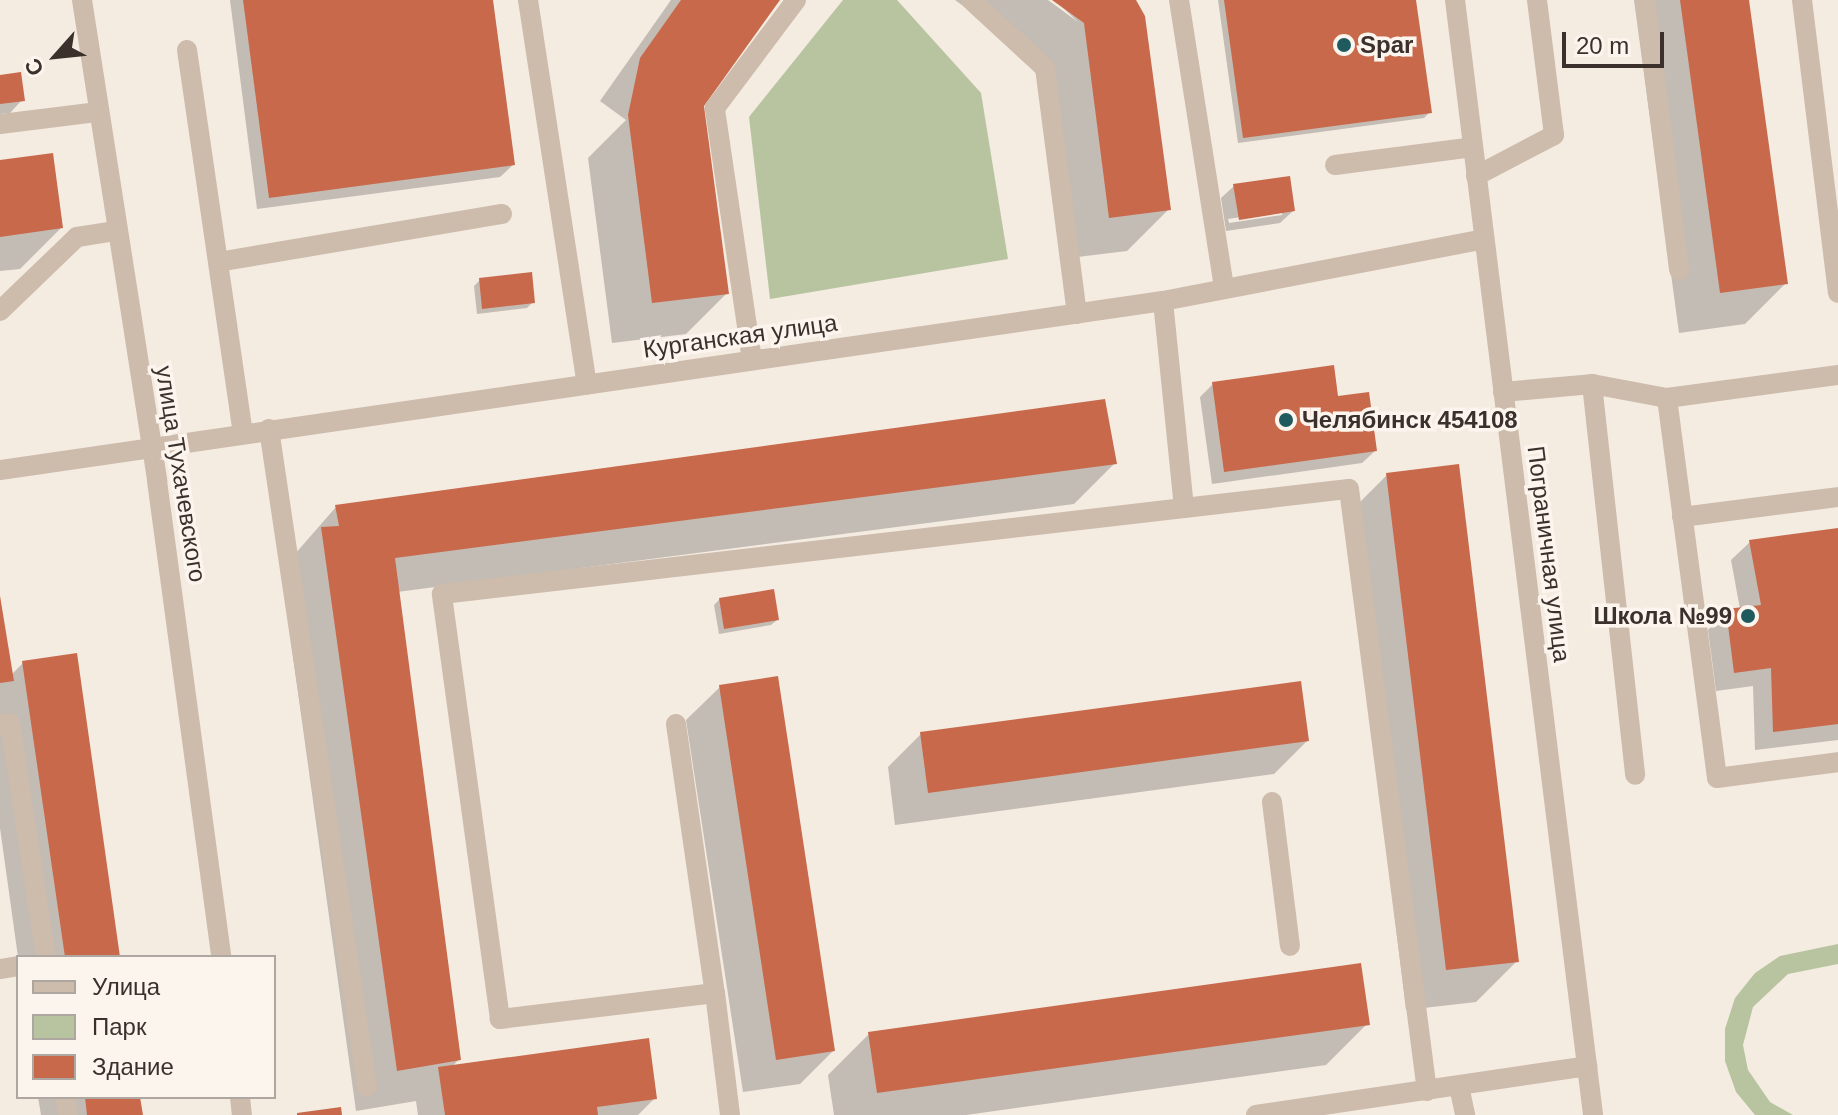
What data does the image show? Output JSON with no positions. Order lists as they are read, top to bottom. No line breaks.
{"streets":{"street":["Курганская улица","улица Тухачевского","Пограничная улица"]},"crossings":[["Курганская улица","улица Тухачевского"],["Курганская улица","Пограничная улица"]],"places":["Spar","Челябинск 454108","Школа №99"],"legend":["Улица","Парк","Здание"],"scale_bar":"20 m","north":"bottom left"}
